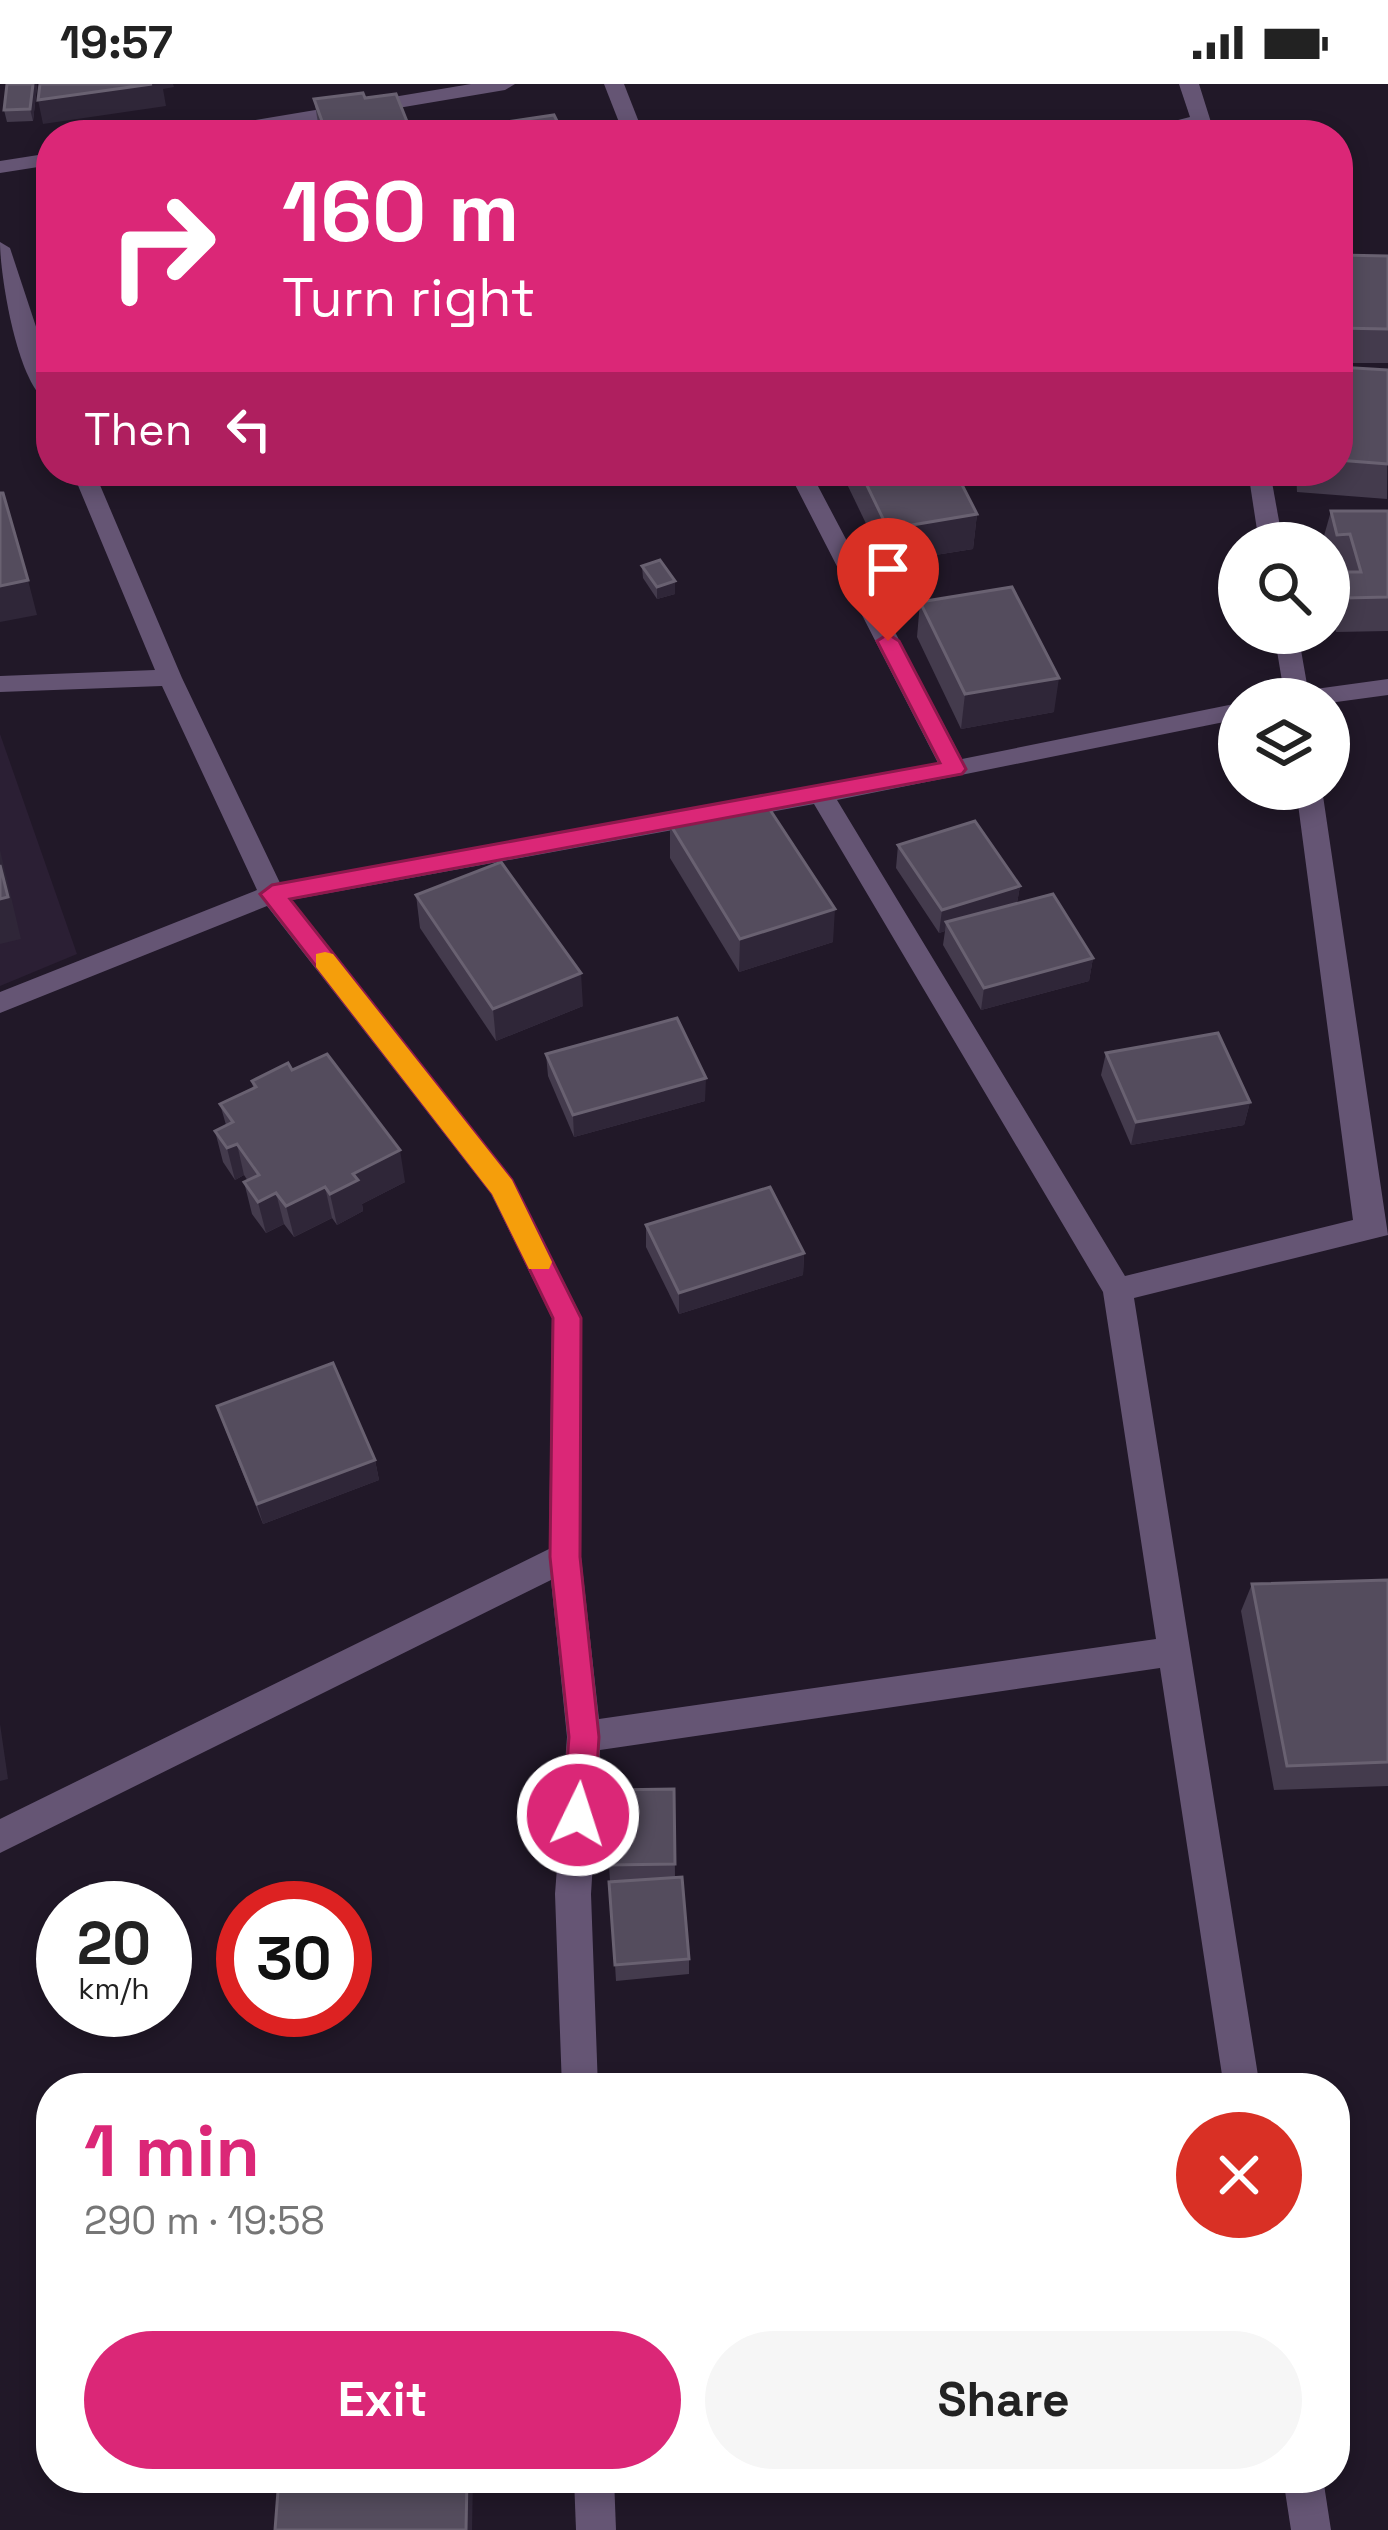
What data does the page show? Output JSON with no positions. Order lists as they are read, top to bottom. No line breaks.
{"page":{"status":"19:57","turn":["160 m","Turn right"],"then":"Then","speed":"20 km/h","limit":"30","heading":["1 min","290 m · 19:58"],"buttons":["Exit","Share"]}}
